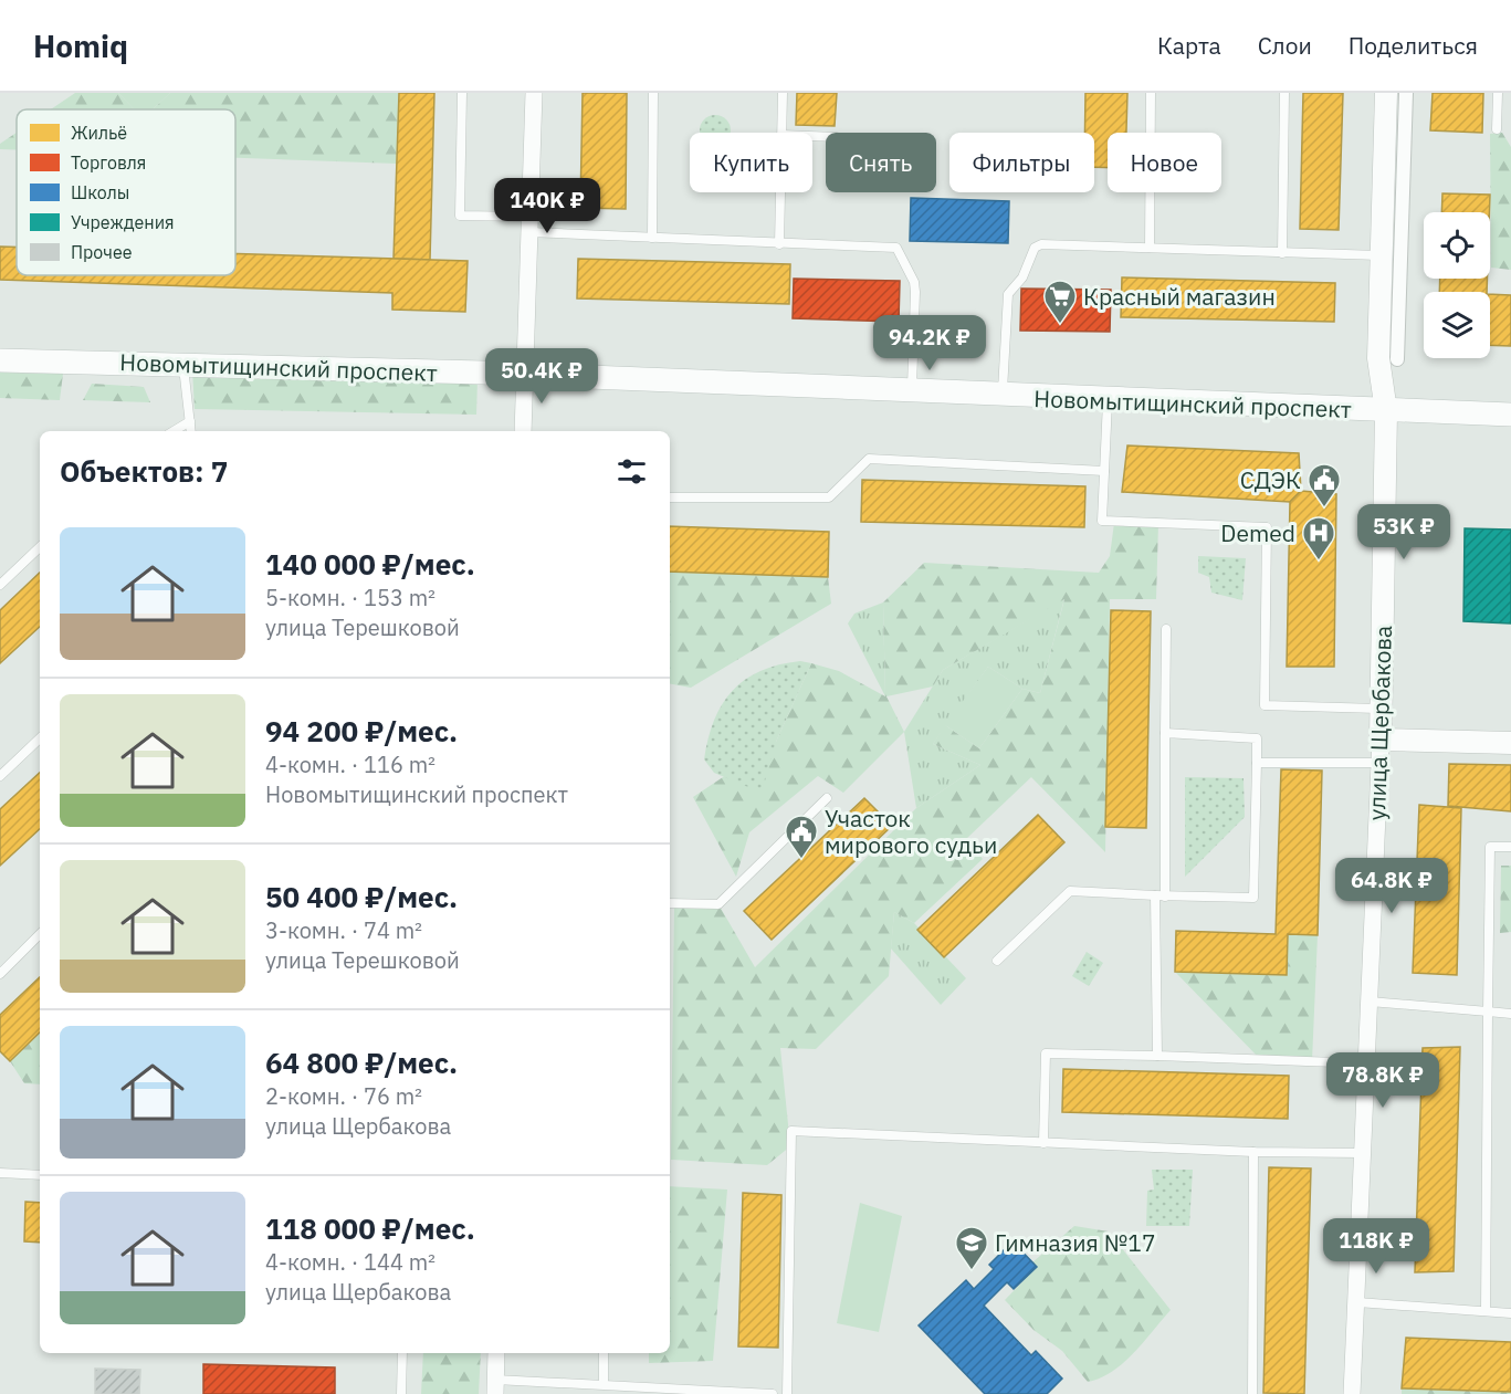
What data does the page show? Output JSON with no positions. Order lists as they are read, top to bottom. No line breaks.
{"streets":{"main road":["Новомытищинский проспект"],"street":["улица Щербакова"]},"crossings":[["Новомытищинский проспект","улица Щербакова"]],"places":{"supermarket":["Красный магазин"],"public building":["СДЭК","Участок мирового судьи"],"hospital":["Demed"],"school or university":["Гимназия №17"]},"legend":["Жильё","Торговля","Школы","Учреждения","Прочее"],"page":{"header":"Homiq","nav":["Карта","Слои","Поделиться"],"chip":["Купить","Снять","Фильтры","Новое"],"price":["140K ₽","94.2K ₽","50.4K ₽","53K ₽","64.8K ₽","78.8K ₽","118K ₽"],"heading":"Объектов: 7","list":[{"name":"140 000 ₽/мес.","note":"5-комн. · 153 m² · улица Терешковой"},{"name":"94 200 ₽/мес.","note":"4-комн. · 116 m² · Новомытищинский проспект"},{"name":"50 400 ₽/мес.","note":"3-комн. · 74 m² · улица Терешковой"},{"name":"64 800 ₽/мес.","note":"2-комн. · 76 m² · улица Щербакова"},{"name":"118 000 ₽/мес.","note":"4-комн. · 144 m² · улица Щербакова"}]}}
